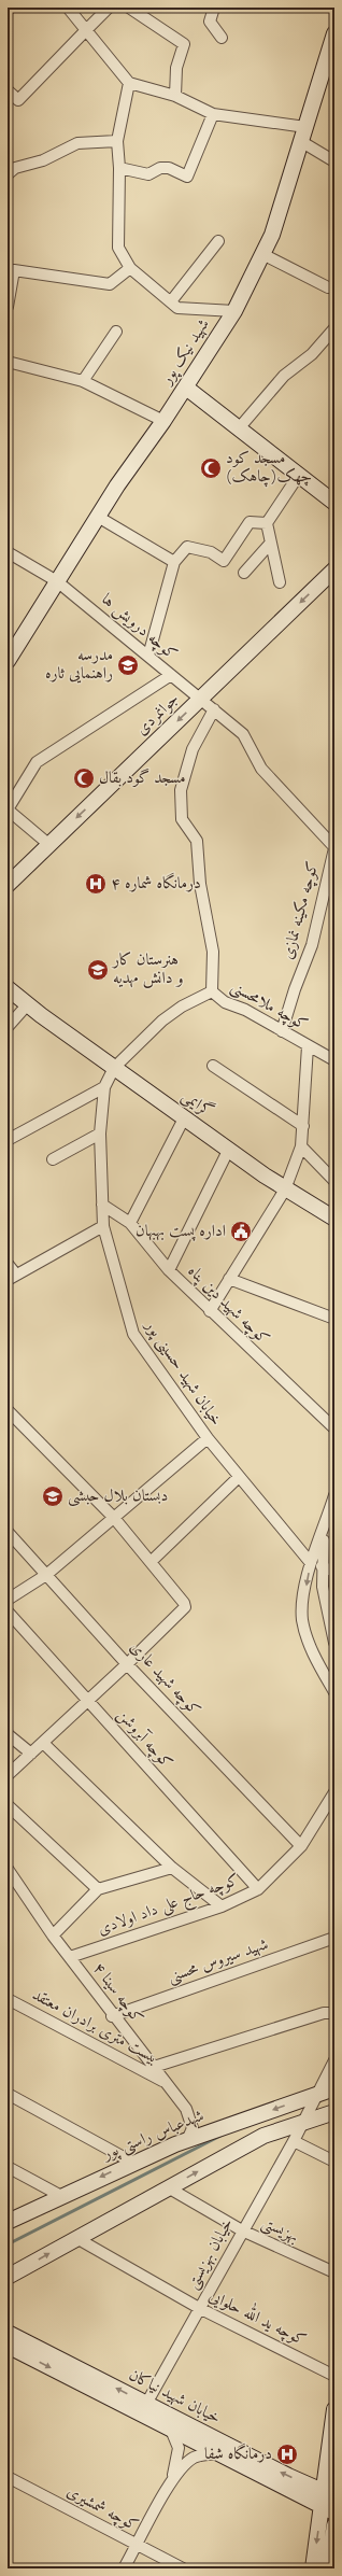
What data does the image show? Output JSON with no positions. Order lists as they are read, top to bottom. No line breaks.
{"streets":{"main road":["شهید نیک پور","جوانمردی","گرایمی","شهدعباس راستی پور","خیابان شهید نیاکان"],"street":["کوچه درویش ها","کوچه مکینه نمازی","کوچه ملامحسنی","کوچه شهید دین پناه","خیابان شهید حسینی پور","کوچه شهید عاری","کوچه آبروشن","کوچه حاج علی داد اولادی","شهید سیروس محسنی","کوچه سینا ۴","بیست متری برادران معتقد","بهزیستی","خیابان بهزیستی","کوچه ید الله حلوایی","کوچه شمشیری"]},"crossings":[["شهید نیک پور","کوچه درویش ها"],["کوچه درویش ها","جوانمردی"],["کوچه درویش ها","کوچه مکینه نمازی"],["کوچه مکینه نمازی","کوچه ملامحسنی"],["کوچه ملامحسنی","خیابان شهید حسینی پور"],["گرایمی","خیابان شهید حسینی پور"],["کوچه شهید دین پناه","خیابان شهید حسینی پور"],["کوچه شهید عاری","کوچه حاج علی داد اولادی"],["کوچه آبروشن","کوچه حاج علی داد اولادی"],["کوچه حاج علی داد اولادی","کوچه سینا ۴"],["شهید سیروس محسنی","کوچه سینا ۴"],["کوچه سینا ۴","بیست متری برادران معتقد"],["کوچه سینا ۴","شهدعباس راستی پور"],["شهدعباس راستی پور","خیابان بهزیستی"],["بهزیستی","خیابان بهزیستی"],["خیابان بهزیستی","کوچه ید الله حلوایی"],["خیابان بهزیستی","خیابان شهید نیاکان"]],"one_way":["جوانمردی"],"places":{"mosque":["مسجد کود چهک(چاهک)","مسجد گود بقال"],"school or university":["مدرسه راهنمایی ثاره","هنرستان کار و دانش مهدیه","دبستان بلال حبشی"],"hospital":["درمانگاه شماره ۴","درمانگاه شفا"],"public building":["اداره پست بهبهان"]}}
